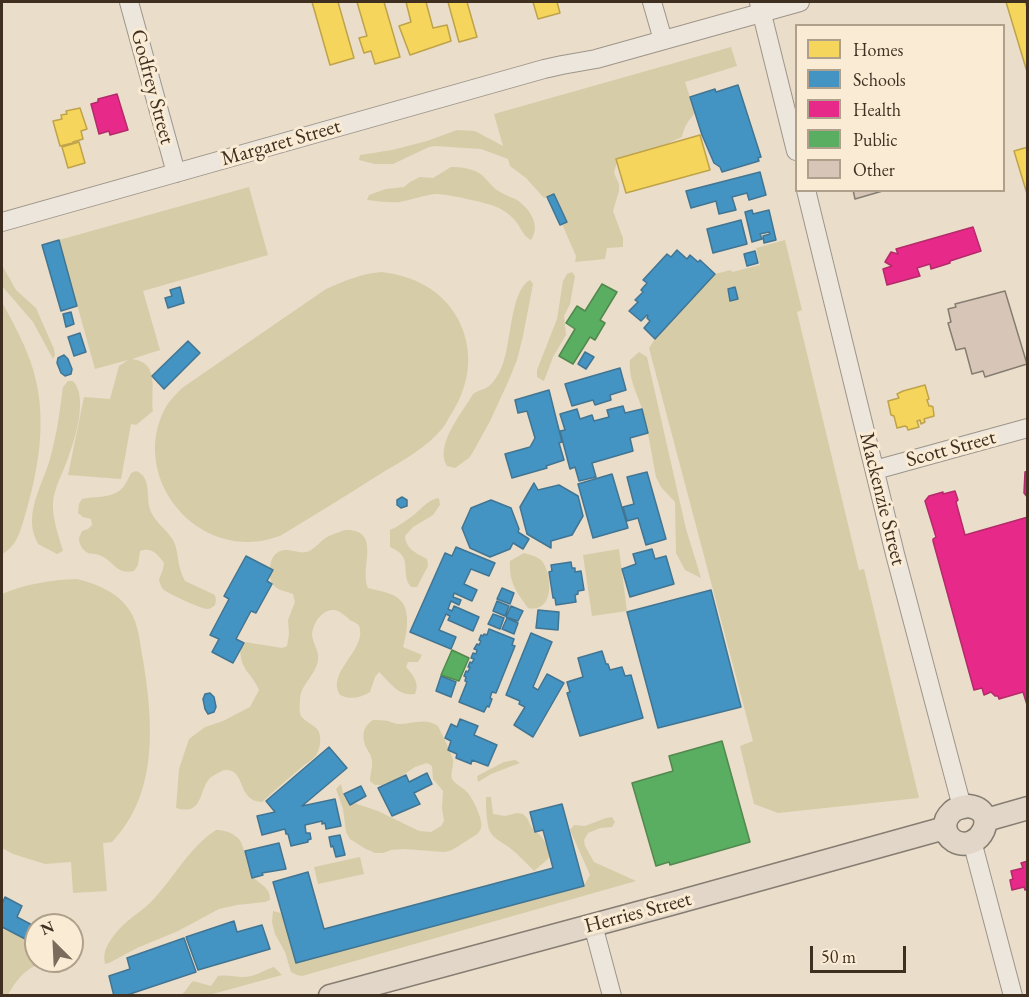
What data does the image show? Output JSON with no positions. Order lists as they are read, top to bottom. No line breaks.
{"streets":{"main road":["Herries Street"],"street":["Godfrey Street","Margaret Street","Scott Street","Mackenzie Street"]},"crossings":[["Godfrey Street","Margaret Street"],["Scott Street","Mackenzie Street"],["Mackenzie Street","Herries Street"]],"legend":["Homes","Schools","Health","Public","Other"],"scale_bar":"50 m","north":"top left"}
